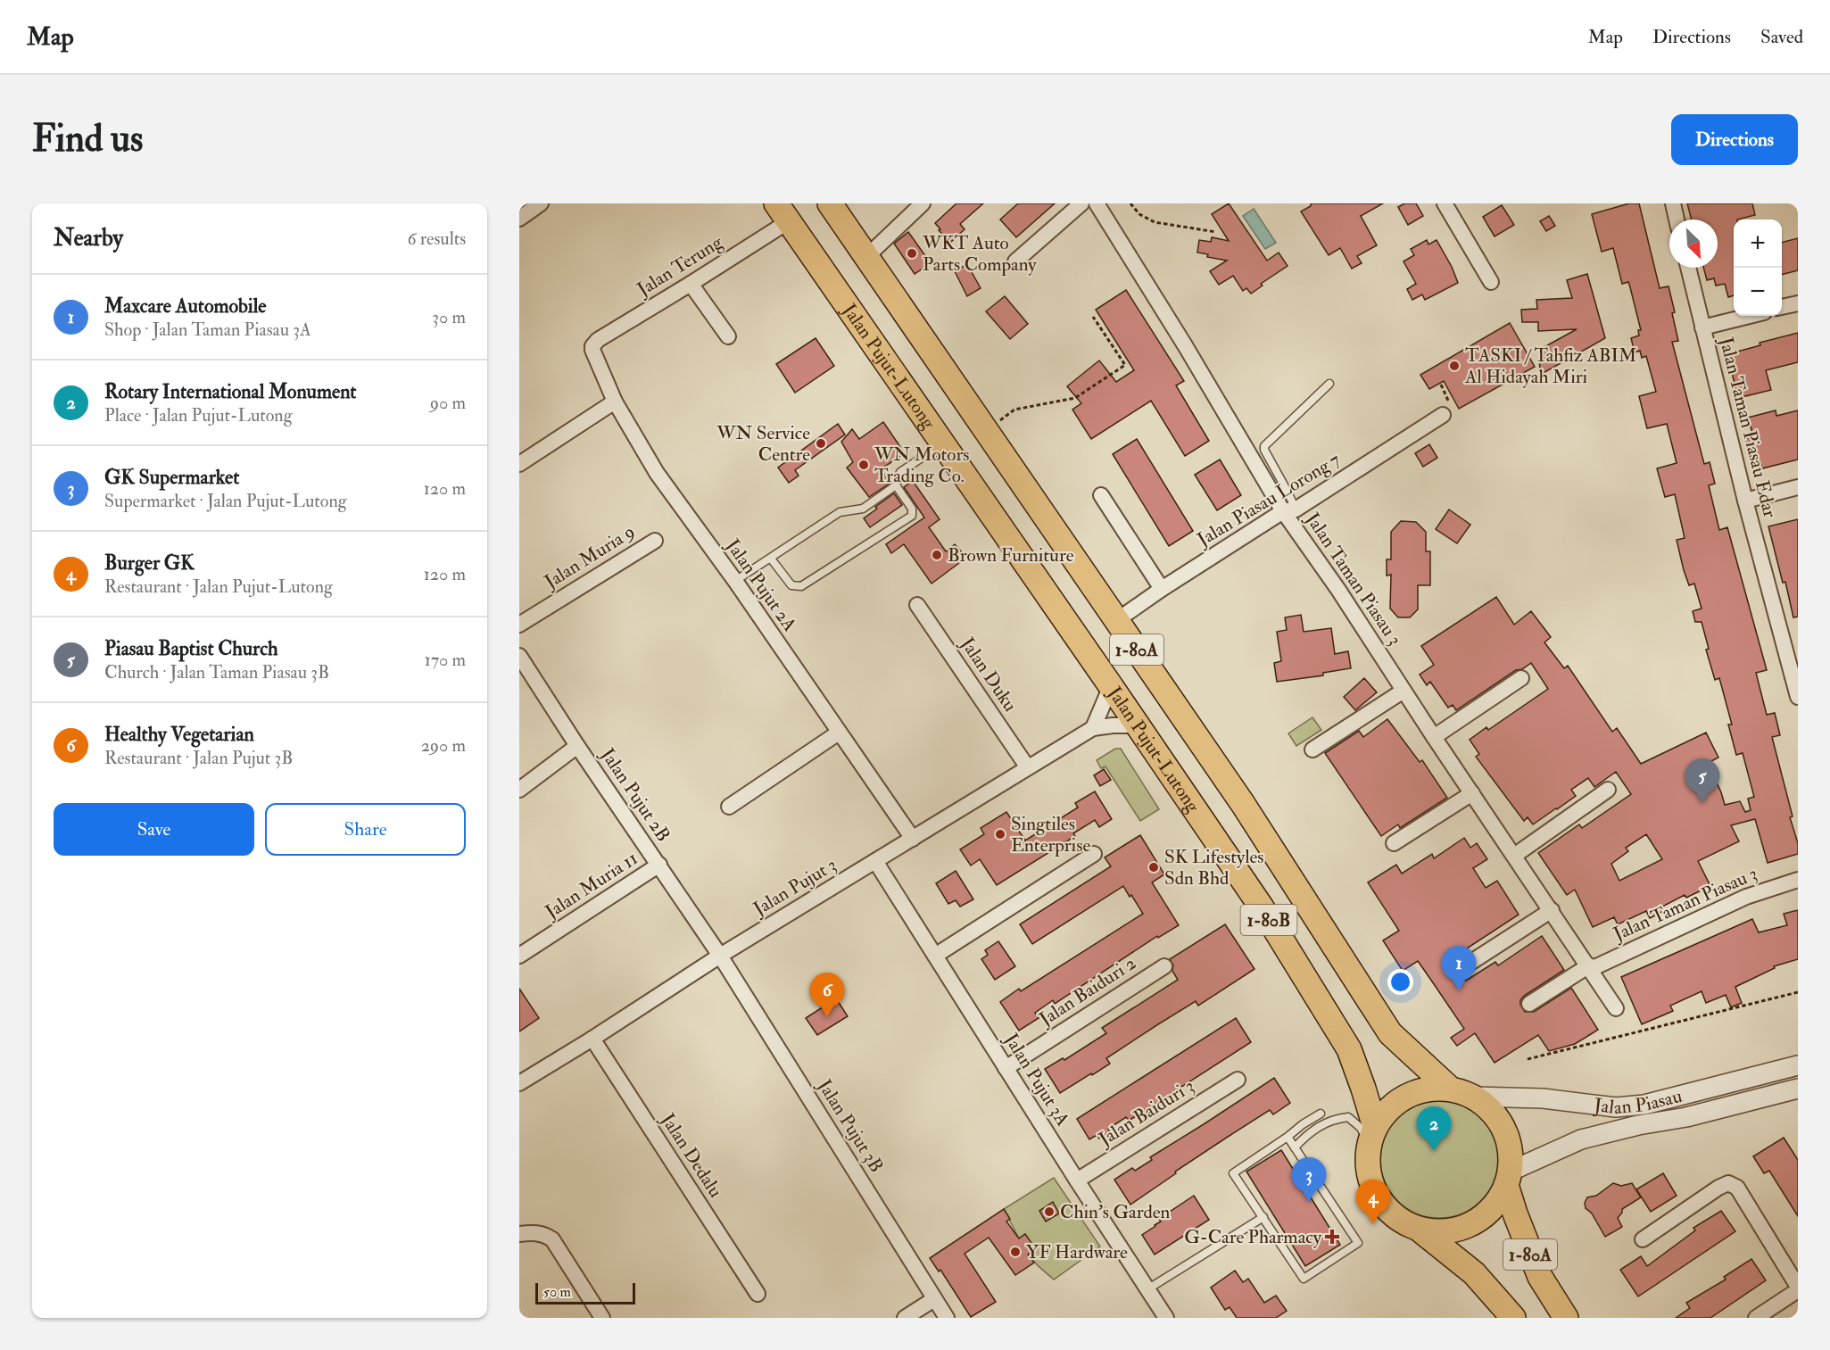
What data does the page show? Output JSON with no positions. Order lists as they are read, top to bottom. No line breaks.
{"streets":{"highway":["Jalan Pujut-Lutong","1-80A","1-80B"],"street":["Jalan Terung","Jalan Taman Piasau Edar","Jalan Piasau Lorong 7","Jalan Muria 9","Jalan Taman Piasau 3","Jalan Pujut 2A","Jalan Duku","Jalan Pujut 2B","Jalan Muria 11","Jalan Pujut 3","Jalan Baiduri 2","Jalan Pujut 3A","Jalan Piasau","Jalan Baiduri 3","Jalan Pujut 3B","Jalan Dedalu"]},"crossings":[["Jalan Terung","Jalan Pujut-Lutong"],["Jalan Terung","Jalan Pujut 2A"],["Jalan Pujut-Lutong","1-80A"],["Jalan Pujut-Lutong","Jalan Pujut 3"],["Jalan Pujut-Lutong","Jalan Piasau"],["Jalan Piasau Lorong 7","Jalan Taman Piasau 3"],["Jalan Piasau Lorong 7","1-80A"],["Jalan Pujut 2A","Jalan Pujut 3"],["1-80A","Jalan Piasau"],["Jalan Duku","Jalan Pujut 3"],["Jalan Pujut 2B","Jalan Muria 11"],["Jalan Pujut 2B","Jalan Pujut 3"],["Jalan Pujut 2B","Jalan Pujut 3B"],["Jalan Pujut 3","Jalan Pujut 3A"],["Jalan Pujut 3","Jalan Pujut 3B"],["Jalan Pujut 3","Jalan Dedalu"],["Jalan Baiduri 2","Jalan Pujut 3A"],["Jalan Pujut 3A","Jalan Baiduri 3"]],"places":{"other":["WKT Auto Parts Company","TASKI / Tahfiz ABIM Al Hidayah Miri","WN Service Centre","WN Motors Trading Co.","Brown Furniture","Singtiles Enterprise","SK Lifestyles Sdn Bhd","Chin's Garden","YF Hardware"],"health":["G-Care Pharmacy"]},"scale_bar":"50 m","north":"bottom right","page":{"header":"Map","nav":["Map","Directions","Saved"],"buttons":["Directions",["Save","Share"]],"title":"Find us","heading":["Nearby","6 results"],"map_buttons":["+","−"],"list":[{"mark":"1","name":"Maxcare Automobile","note":"Shop · Jalan Taman Piasau 3A","value":"30 m"},{"mark":"2","name":"Rotary International Monument","note":"Place · Jalan Pujut-Lutong","value":"90 m"},{"mark":"3","name":"GK Supermarket","note":"Supermarket · Jalan Pujut-Lutong","value":"120 m"},{"mark":"4","name":"Burger GK","note":"Restaurant · Jalan Pujut-Lutong","value":"120 m"},{"mark":"5","name":"Piasau Baptist Church","note":"Church · Jalan Taman Piasau 3B","value":"170 m"},{"mark":"6","name":"Healthy Vegetarian","note":"Restaurant · Jalan Pujut 3B","value":"290 m"}],"pins":["5","1","6","2","3","4"],"scale":"50 m"}}
